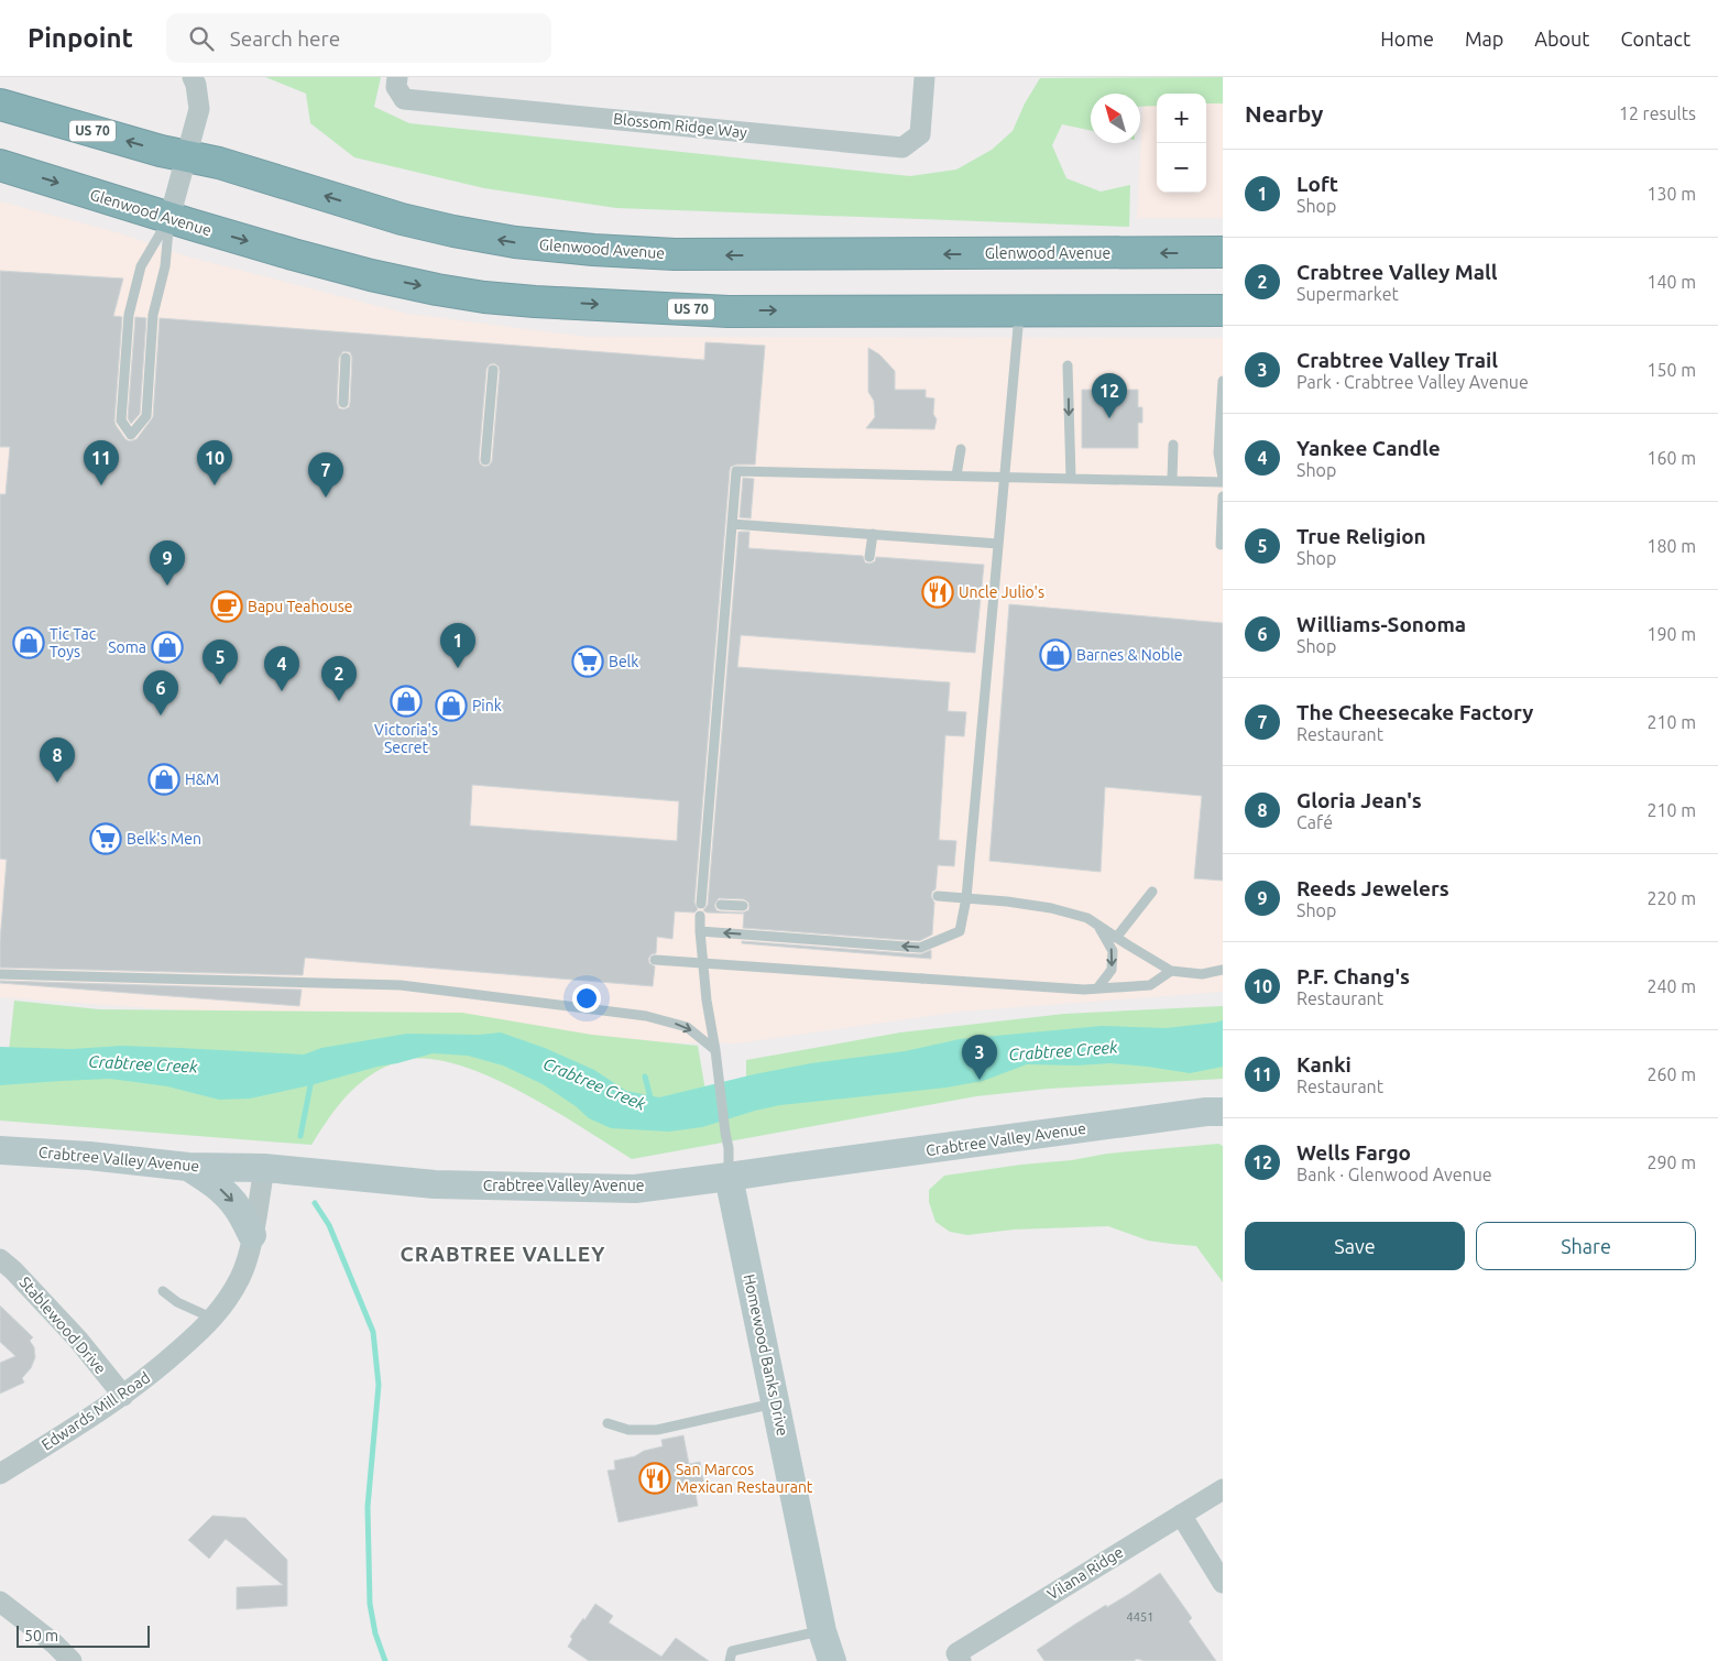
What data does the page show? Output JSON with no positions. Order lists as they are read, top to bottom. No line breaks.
{"streets":{"highway":["US 70","Glenwood Avenue"],"street":["Blossom Ridge Way","Crabtree Valley Avenue","Stablewood Drive","Homewood Banks Drive","Edwards Mill Road","Vilana Ridge"]},"crossings":[["Crabtree Valley Avenue","Homewood Banks Drive"],["Crabtree Valley Avenue","Edwards Mill Road"],["Stablewood Drive","Edwards Mill Road"]],"districts":["CRABTREE VALLEY"],"water":["Crabtree Creek"],"places":{"restaurant":["Uncle Julio's","San Marcos Mexican Restaurant"],"cafe":["Bapu Teahouse"],"shop":["Tic Tac Toys","Soma","Barnes & Noble","Victoria's Secret","Pink","H&M"],"supermarket":["Belk","Belk's Men"]},"house_numbers":["4451"],"scale_bar":"50 m","north":"top left","page":{"header":"Pinpoint","search":"Search here","nav":["Home","Map","About","Contact"],"heading":["Nearby","12 results"],"map_buttons":["+","−"],"list":[{"mark":"1","name":"Loft","note":"Shop","value":"130 m"},{"mark":"2","name":"Crabtree Valley Mall","note":"Supermarket","value":"140 m"},{"mark":"3","name":"Crabtree Valley Trail","note":"Park · Crabtree Valley Avenue","value":"150 m"},{"mark":"4","name":"Yankee Candle","note":"Shop","value":"160 m"},{"mark":"5","name":"True Religion","note":"Shop","value":"180 m"},{"mark":"6","name":"Williams-Sonoma","note":"Shop","value":"190 m"},{"mark":"7","name":"The Cheesecake Factory","note":"Restaurant","value":"210 m"},{"mark":"8","name":"Gloria Jean's","note":"Café","value":"210 m"},{"mark":"9","name":"Reeds Jewelers","note":"Shop","value":"220 m"},{"mark":"10","name":"P.F. Chang's","note":"Restaurant","value":"240 m"},{"mark":"11","name":"Kanki","note":"Restaurant","value":"260 m"},{"mark":"12","name":"Wells Fargo","note":"Bank · Glenwood Avenue","value":"290 m"}],"pins":["12","10","11","7","9","1","5","4","2","6","8","3"],"buttons":["Save","Share"],"scale":"50 m"}}
